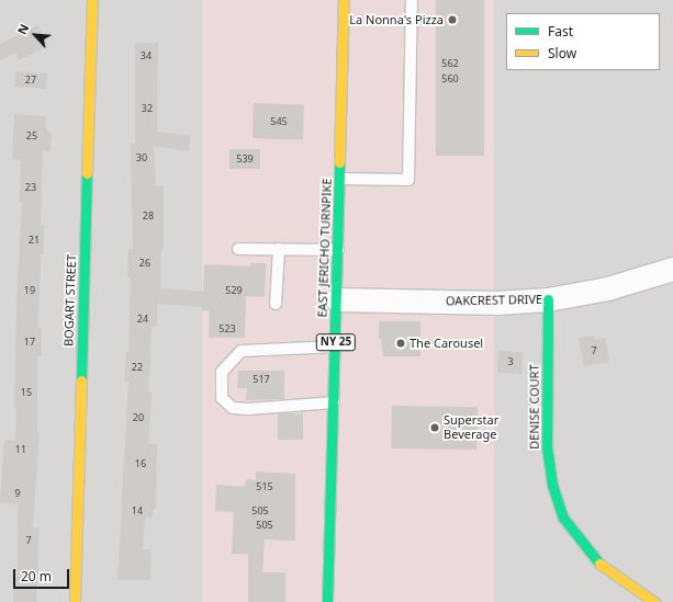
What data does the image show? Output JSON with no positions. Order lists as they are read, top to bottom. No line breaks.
{"streets":{"street":["EAST JERICHO TURNPIKE","BOGART STREET","OAKCREST DRIVE","NY 25","DENISE COURT"]},"crossings":[["EAST JERICHO TURNPIKE","OAKCREST DRIVE"],["OAKCREST DRIVE","DENISE COURT"]],"places":["La Nonna's Pizza","The Carousel","Superstar Beverage"],"house_numbers":["34","562","560","27","32","545","25","30","539","23","28","21","26","19","529","24","523","17","7","3","22","517","15","20","11","16","515","9","14","505","505","7"],"legend":["Fast","Slow"],"scale_bar":"20 m","north":"top left"}
